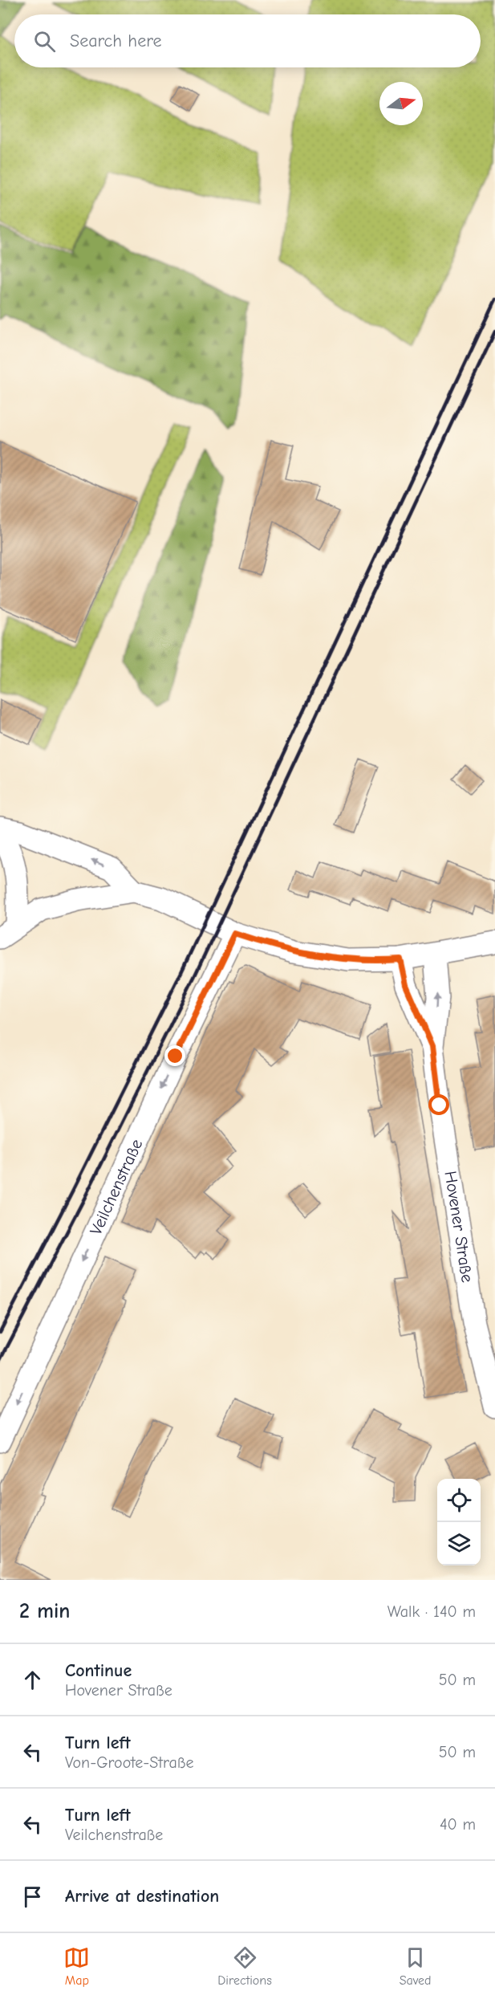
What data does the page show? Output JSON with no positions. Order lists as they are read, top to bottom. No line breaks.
{"streets":{"street":["Veilchenstraße","Hovener Straße"]},"one_way":["Veilchenstraße"],"north":"right","page":{"search":"Search here","heading":["2 min","Walk · 140 m"],"list":[["Continue","Hovener Straße","50 m"],["Turn left","Von-Groote-Straße","50 m"],["Turn left","Veilchenstraße","40 m"],"Arrive at destination"],"nav":["Map","Directions","Saved"]}}
